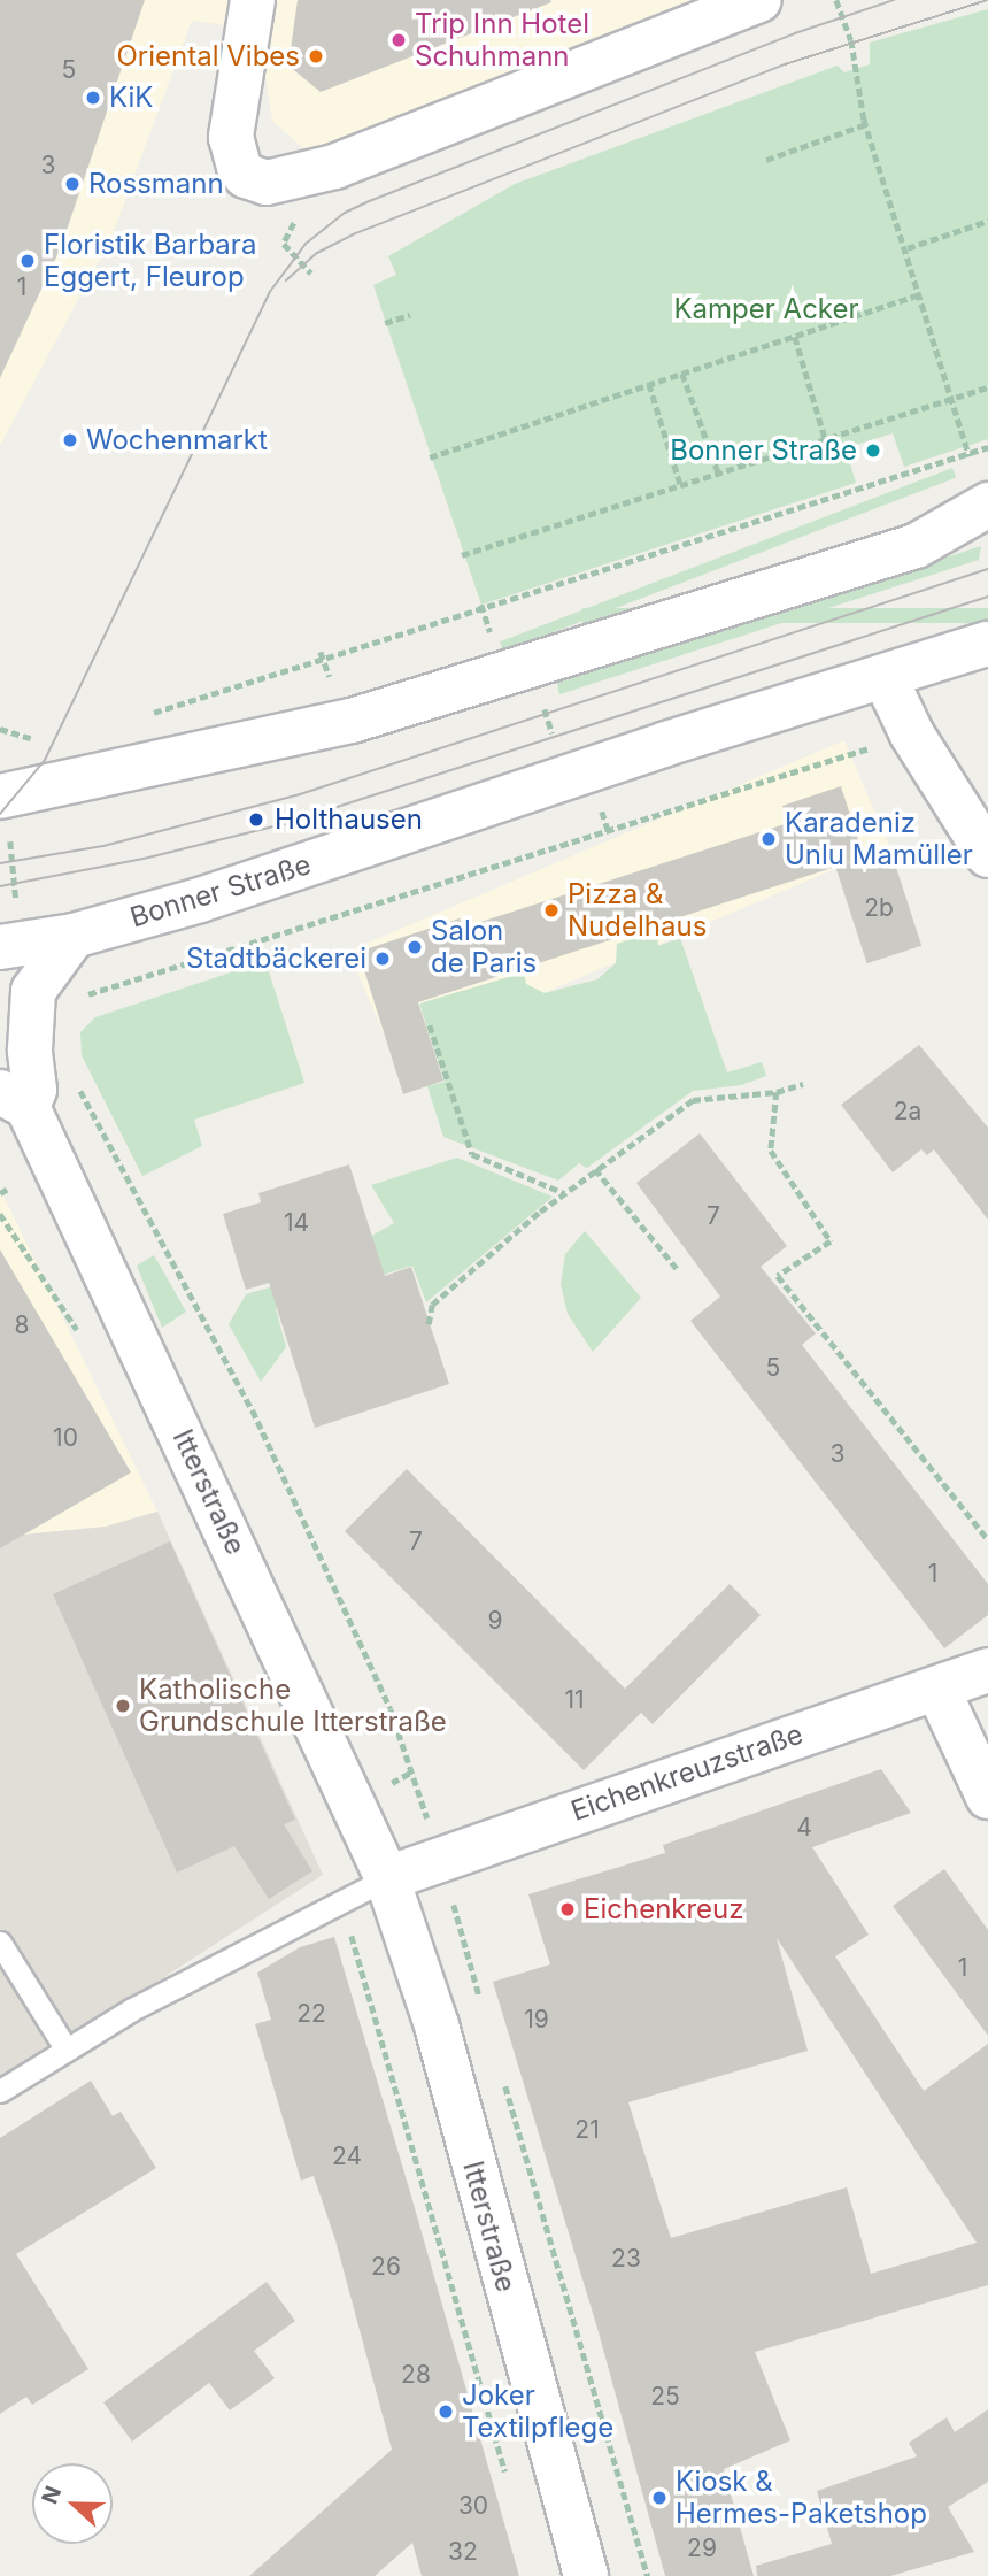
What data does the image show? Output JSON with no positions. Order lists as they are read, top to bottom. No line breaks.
{"streets":{"street":["Bonner Straße","Itterstraße","Eichenkreuzstraße"]},"crossings":[["Bonner Straße","Itterstraße"],["Itterstraße","Eichenkreuzstraße"]],"parks":["Kamper Acker"],"places":["Trip Inn Hotel Schuhmann","Oriental Vibes","KiK","Rossmann","Floristik Barbara Eggert, Fleurop","Wochenmarkt","Bonner Straße","Holthausen","Karadeniz Unlu Mamüller","Pizza & Nudelhaus","Salon de Paris","Stadtbäckerei","Katholische Grundschule Itterstraße","Eichenkreuz","Joker Textilpflege","Kiosk & Hermes-Paketshop"],"house_numbers":["5","3","1","2b","2a","7","14","8","5","10","3","7","1","9","11","4","1","22","19","21","24","23","26","28","25","30","29","32"],"north":"left"}
